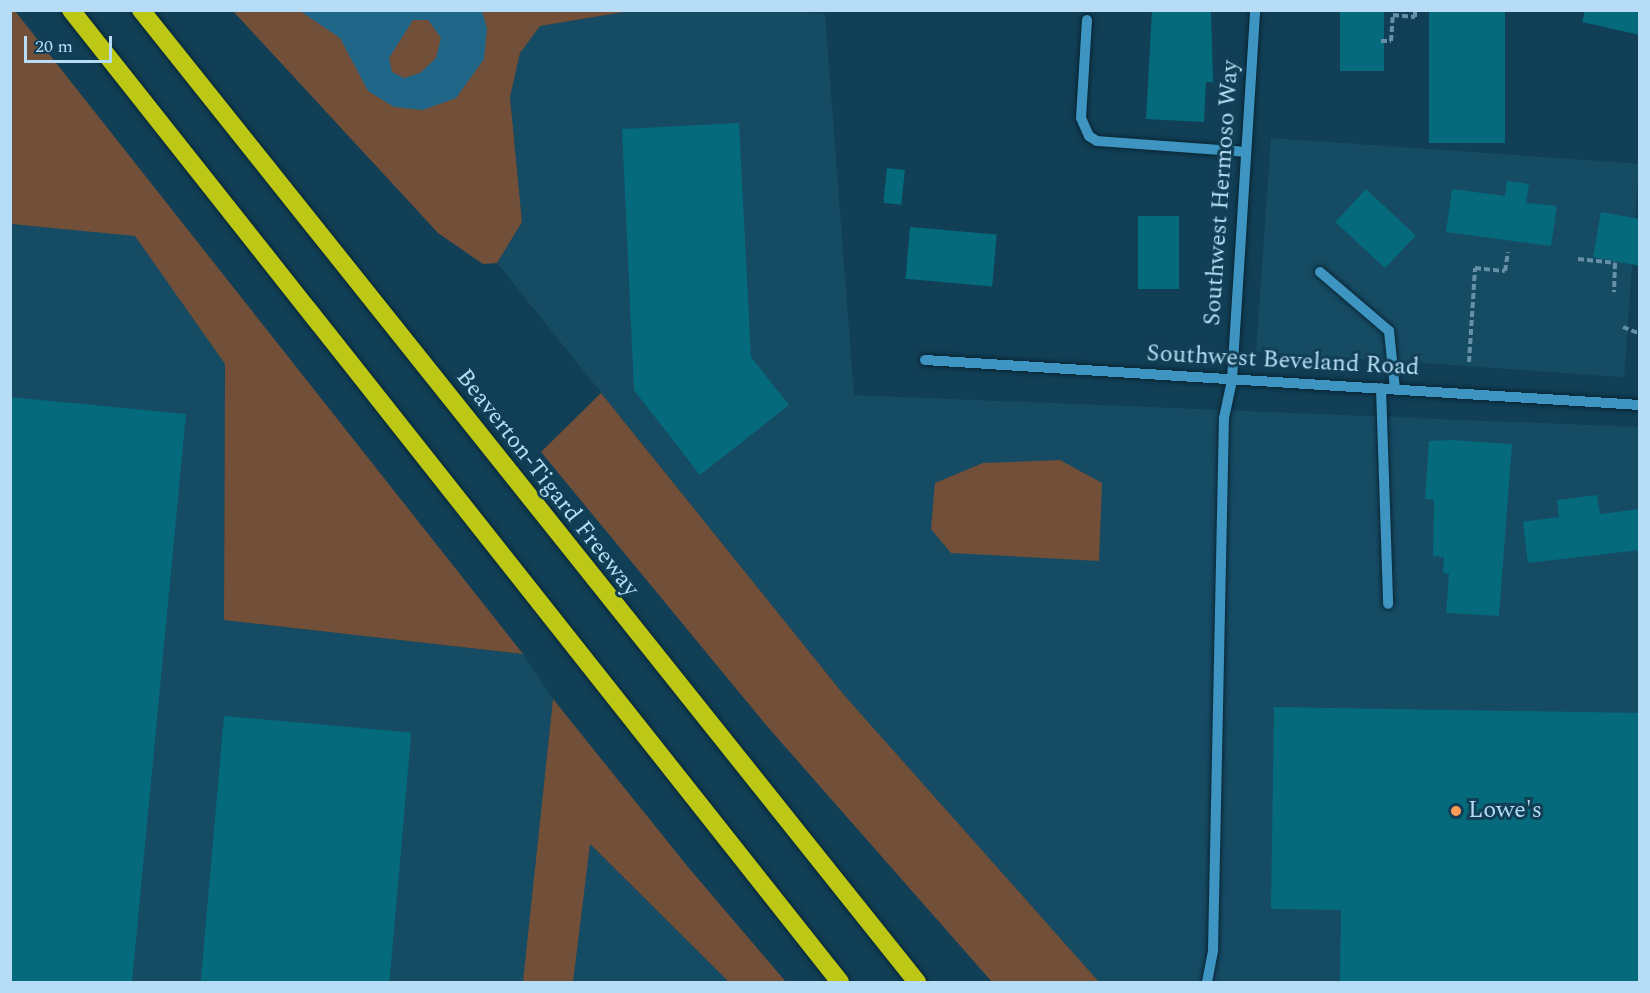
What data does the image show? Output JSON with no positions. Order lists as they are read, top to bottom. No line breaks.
{"streets":{"highway":["Beaverton-Tigard Freeway"],"street":["Southwest Hermoso Way","Southwest Beveland Road"]},"crossings":[["Southwest Hermoso Way","Southwest Beveland Road"]],"places":["Lowe's"],"scale_bar":"20 m"}
